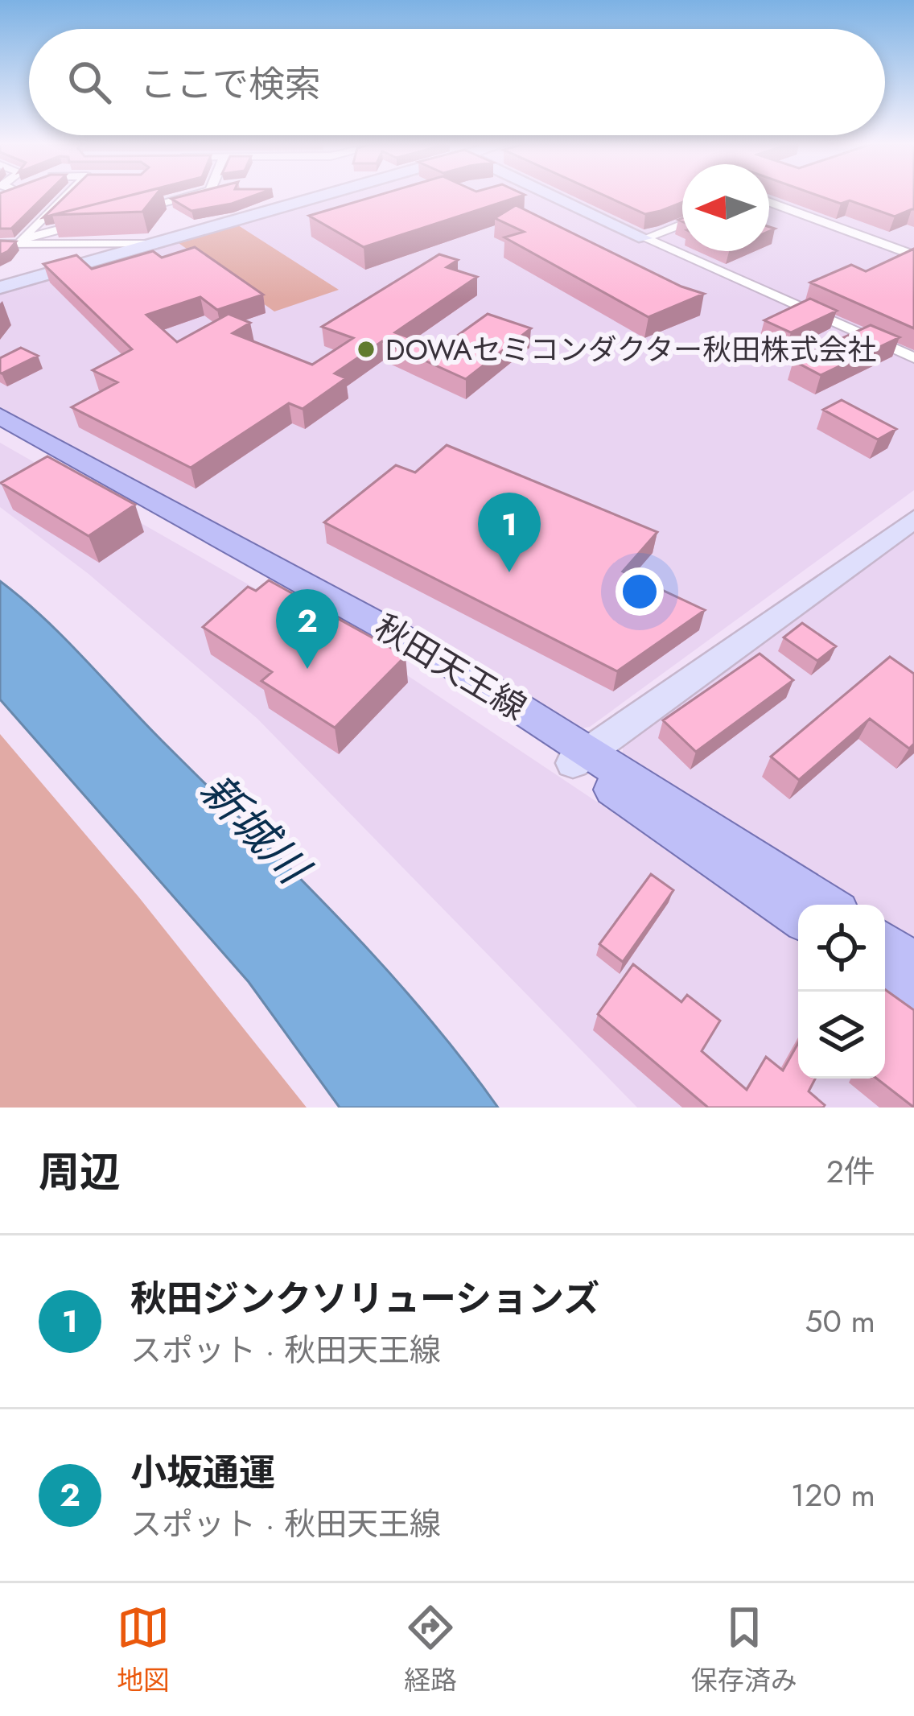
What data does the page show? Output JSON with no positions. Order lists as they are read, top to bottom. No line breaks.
{"streets":{"main road":["秋田天王線"]},"water":["新城川"],"places":["DOWAセミコンダクター秋田株式会社"],"north":"left","page":{"search":"ここで検索","pins":["1","2"],"heading":["周辺","2件"],"list":[{"mark":"1","name":"秋田ジンクソリューションズ","note":"スポット · 秋田天王線","value":"50 m"},{"mark":"2","name":"小坂通運","note":"スポット · 秋田天王線","value":"120 m"}],"nav":["地図","経路","保存済み"]}}
